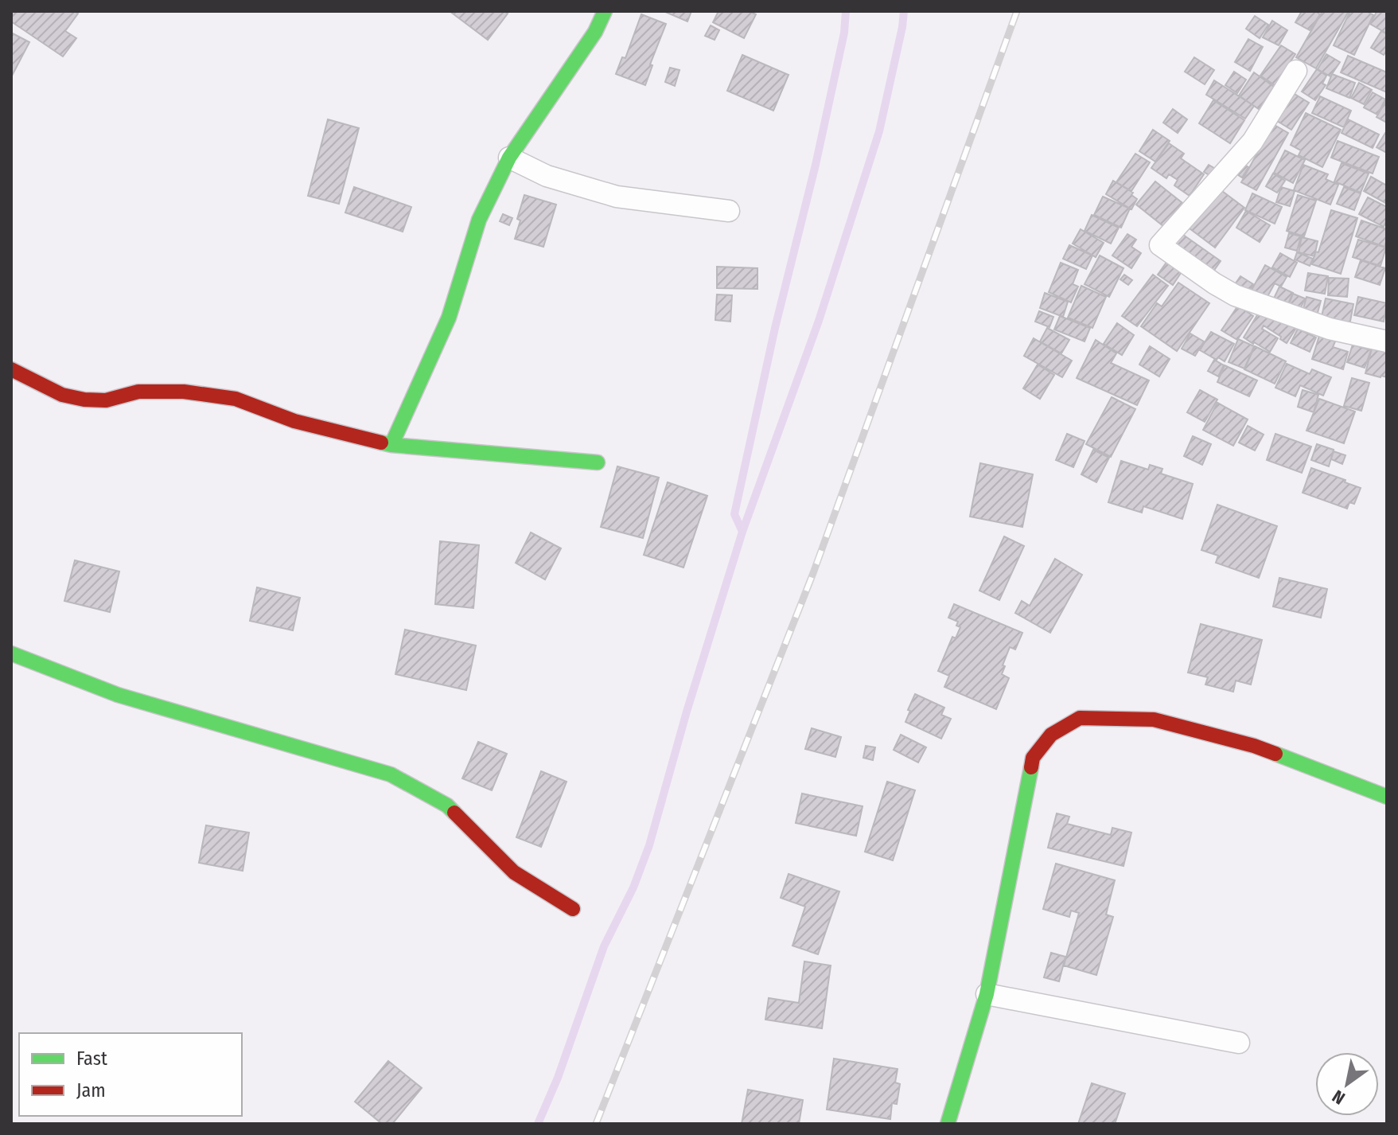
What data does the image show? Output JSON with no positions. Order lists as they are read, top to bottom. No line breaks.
{"legend":["Fast","Jam"],"north":"bottom left"}
